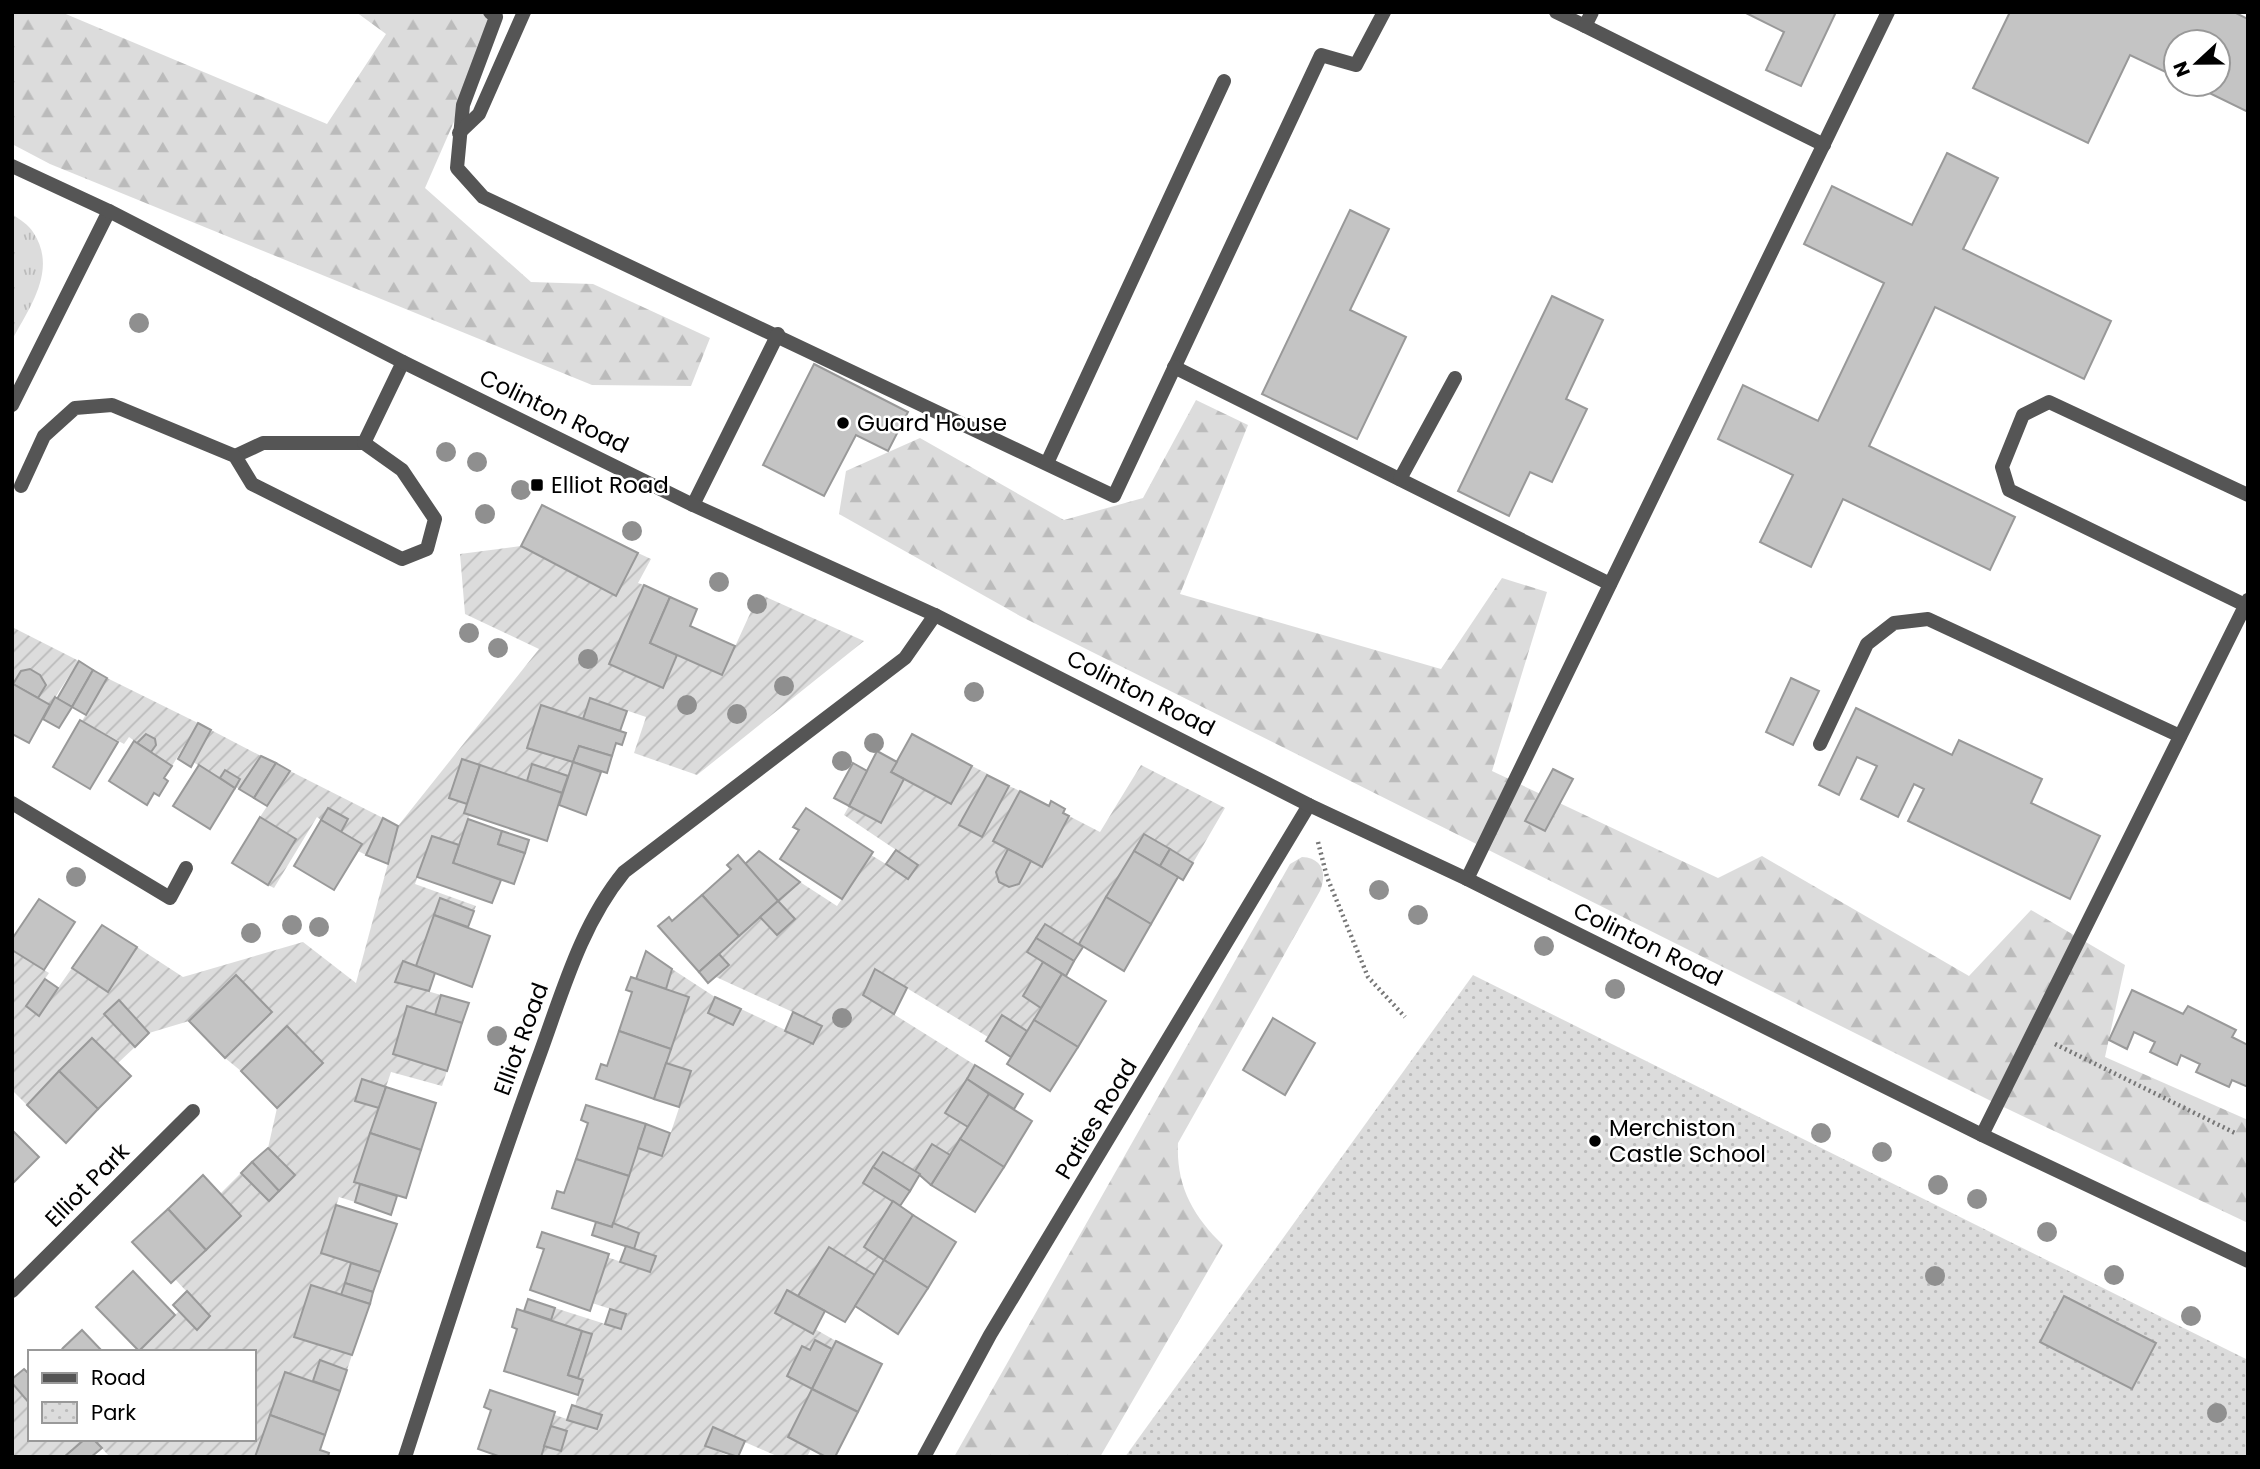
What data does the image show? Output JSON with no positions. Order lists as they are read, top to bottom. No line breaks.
{"streets":{"street":["Colinton Road","Elliot Road","Paties Road","Elliot Park"]},"crossings":[["Colinton Road","Elliot Road"],["Colinton Road","Paties Road"]],"places":{"other":["Guard House","Merchiston Castle School"],"transit":["Elliot Road"]},"legend":["Road","Park"],"north":"left"}
